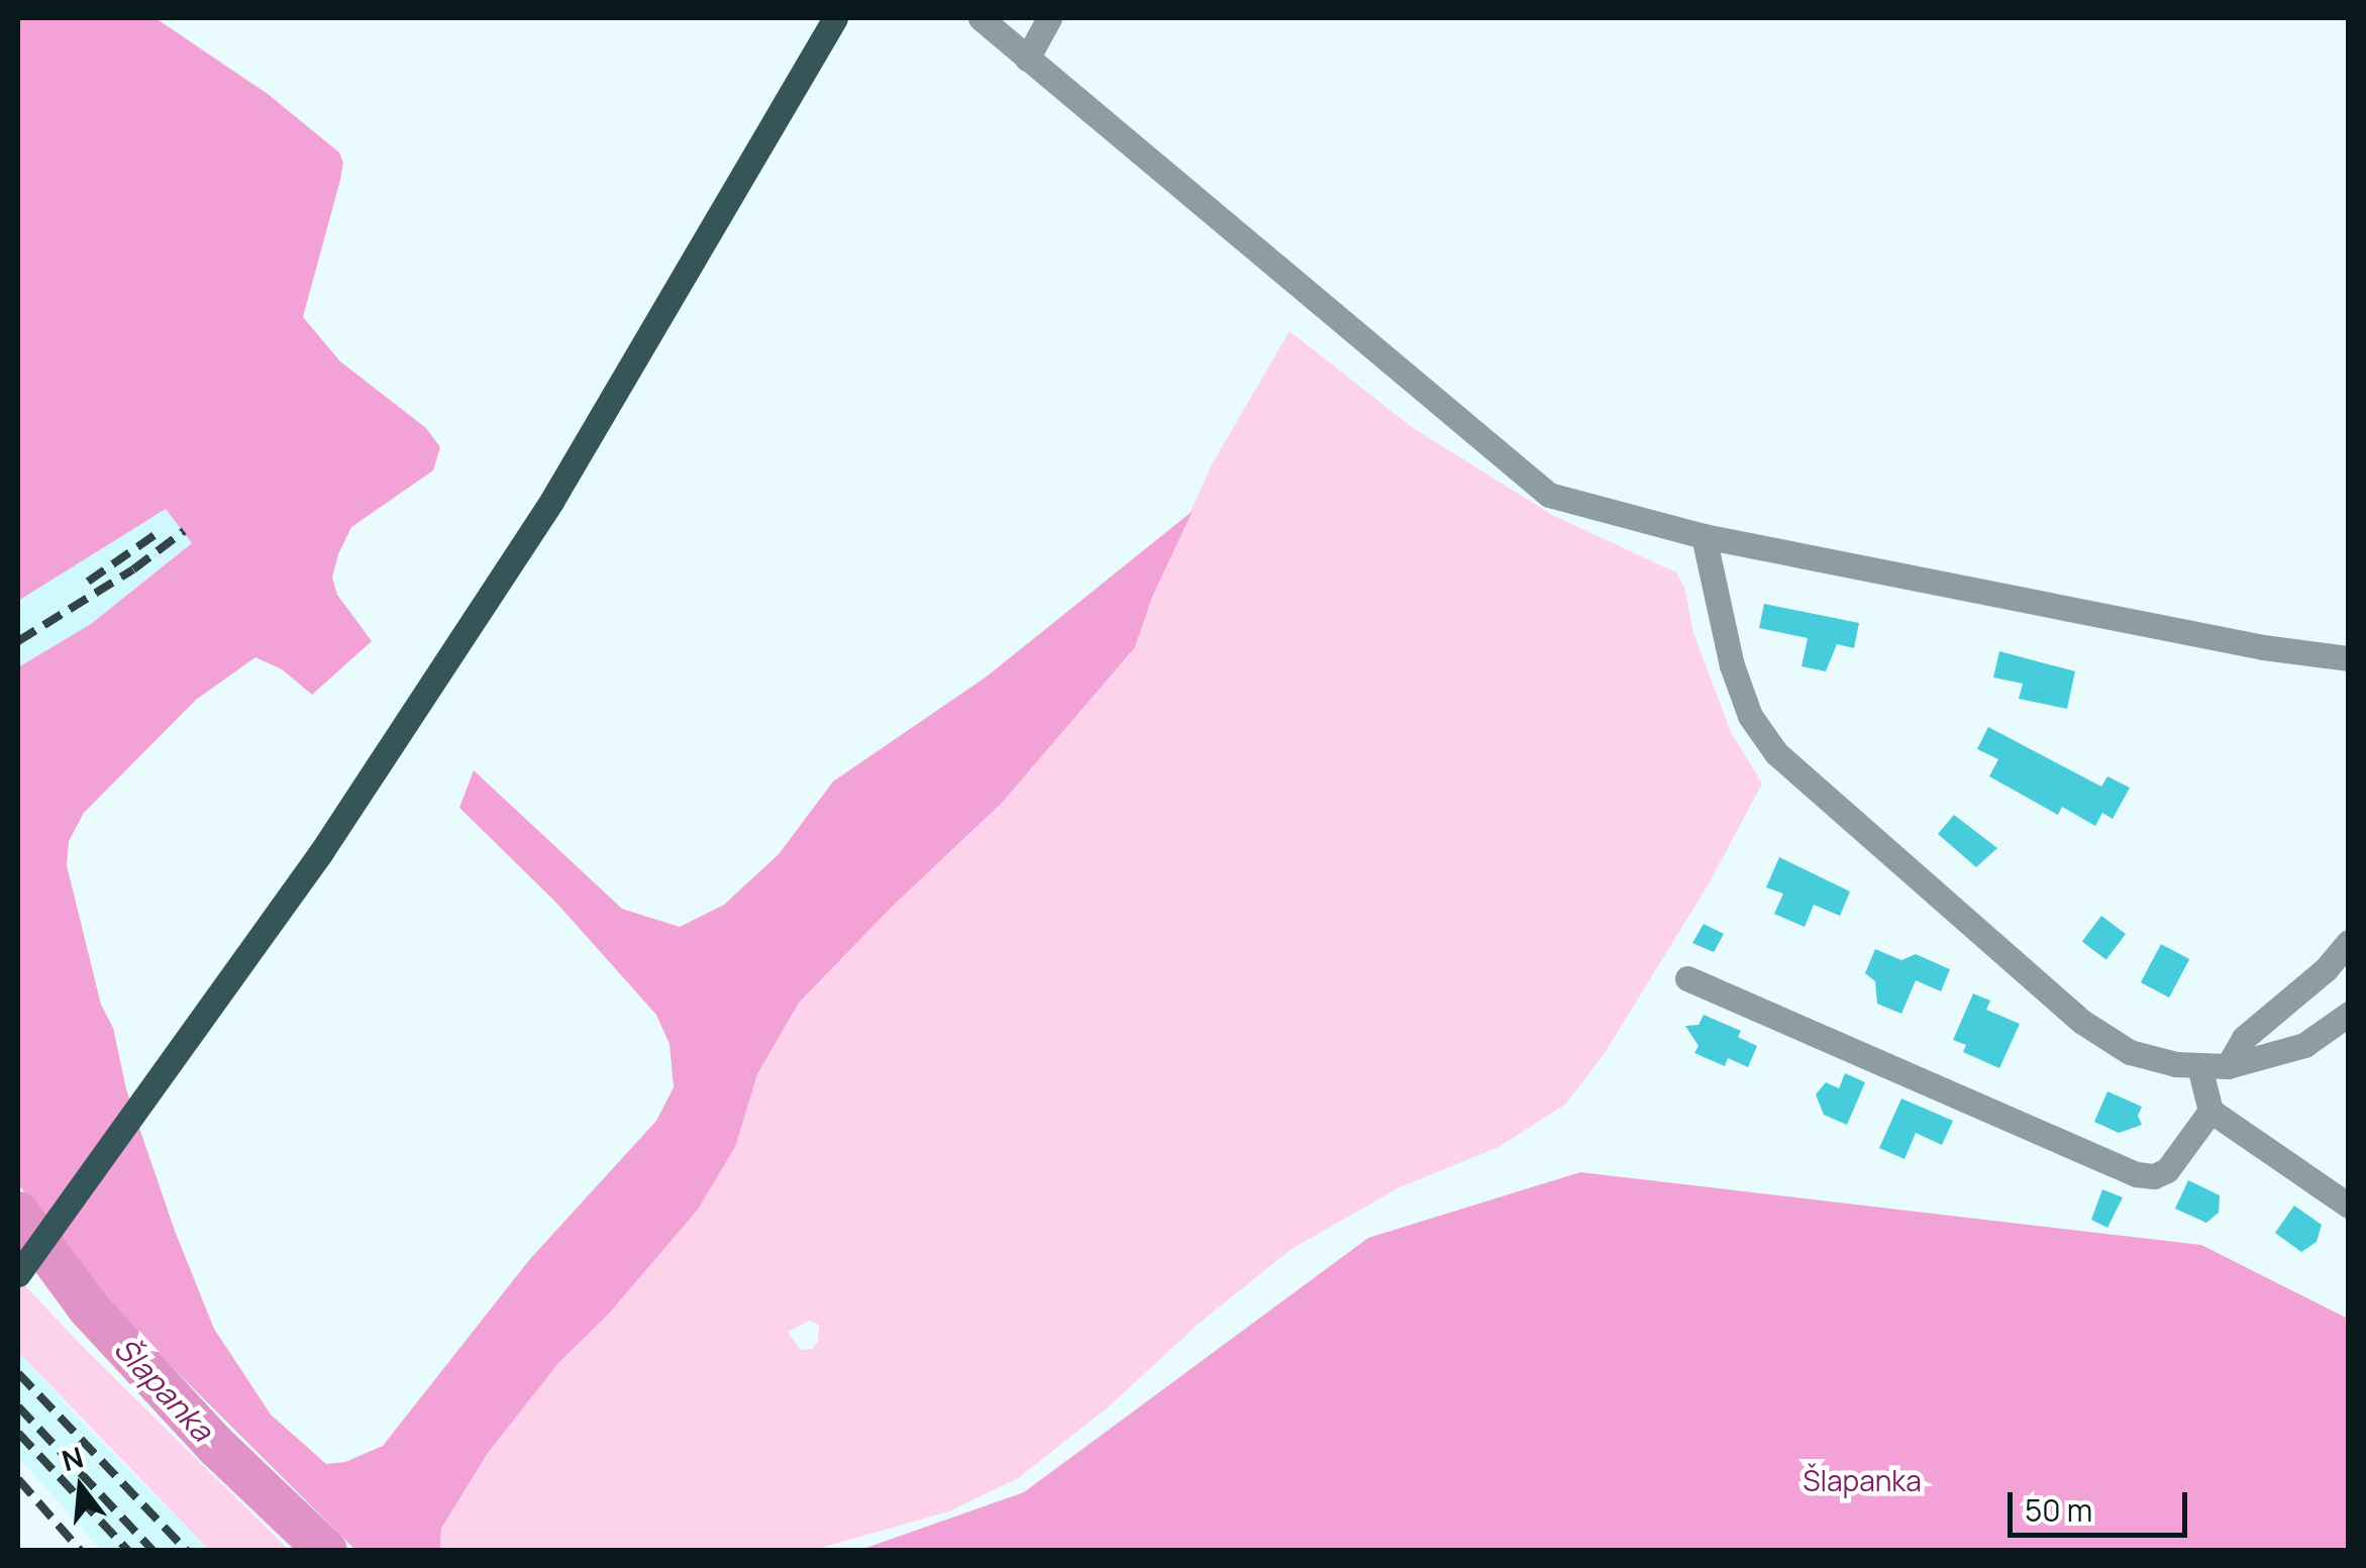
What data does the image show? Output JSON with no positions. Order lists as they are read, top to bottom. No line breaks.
{"water":["Šlapanka"],"parks":["Šlapanka"],"scale_bar":"50 m","north":"top"}
